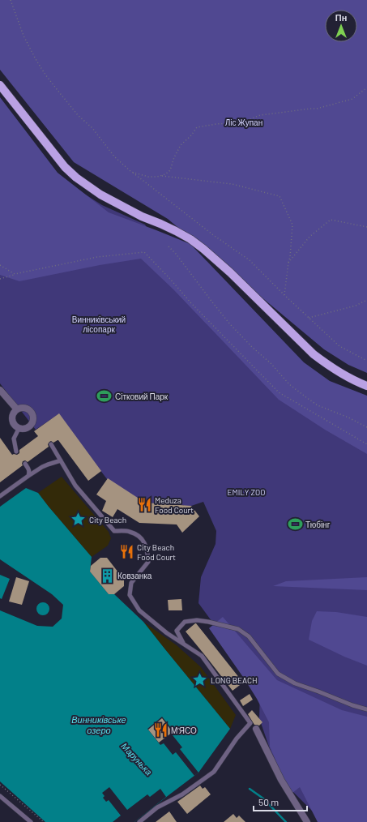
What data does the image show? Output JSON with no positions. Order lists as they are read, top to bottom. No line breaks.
{"water":["Винниківське озеро","Марунька"],"parks":["Ліс Жупан","Винниківський лісопарк","EMILY ZOO"],"places":{"sports":["Сітковий Парк","Тюбінг"],"restaurant":["Meduza Food Court","City Beach Food Court","М’ЯСО"],"place":["City Beach","LONG BEACH"],"building":["Ковзанка"]},"scale_bar":"50 m","north":"top"}
